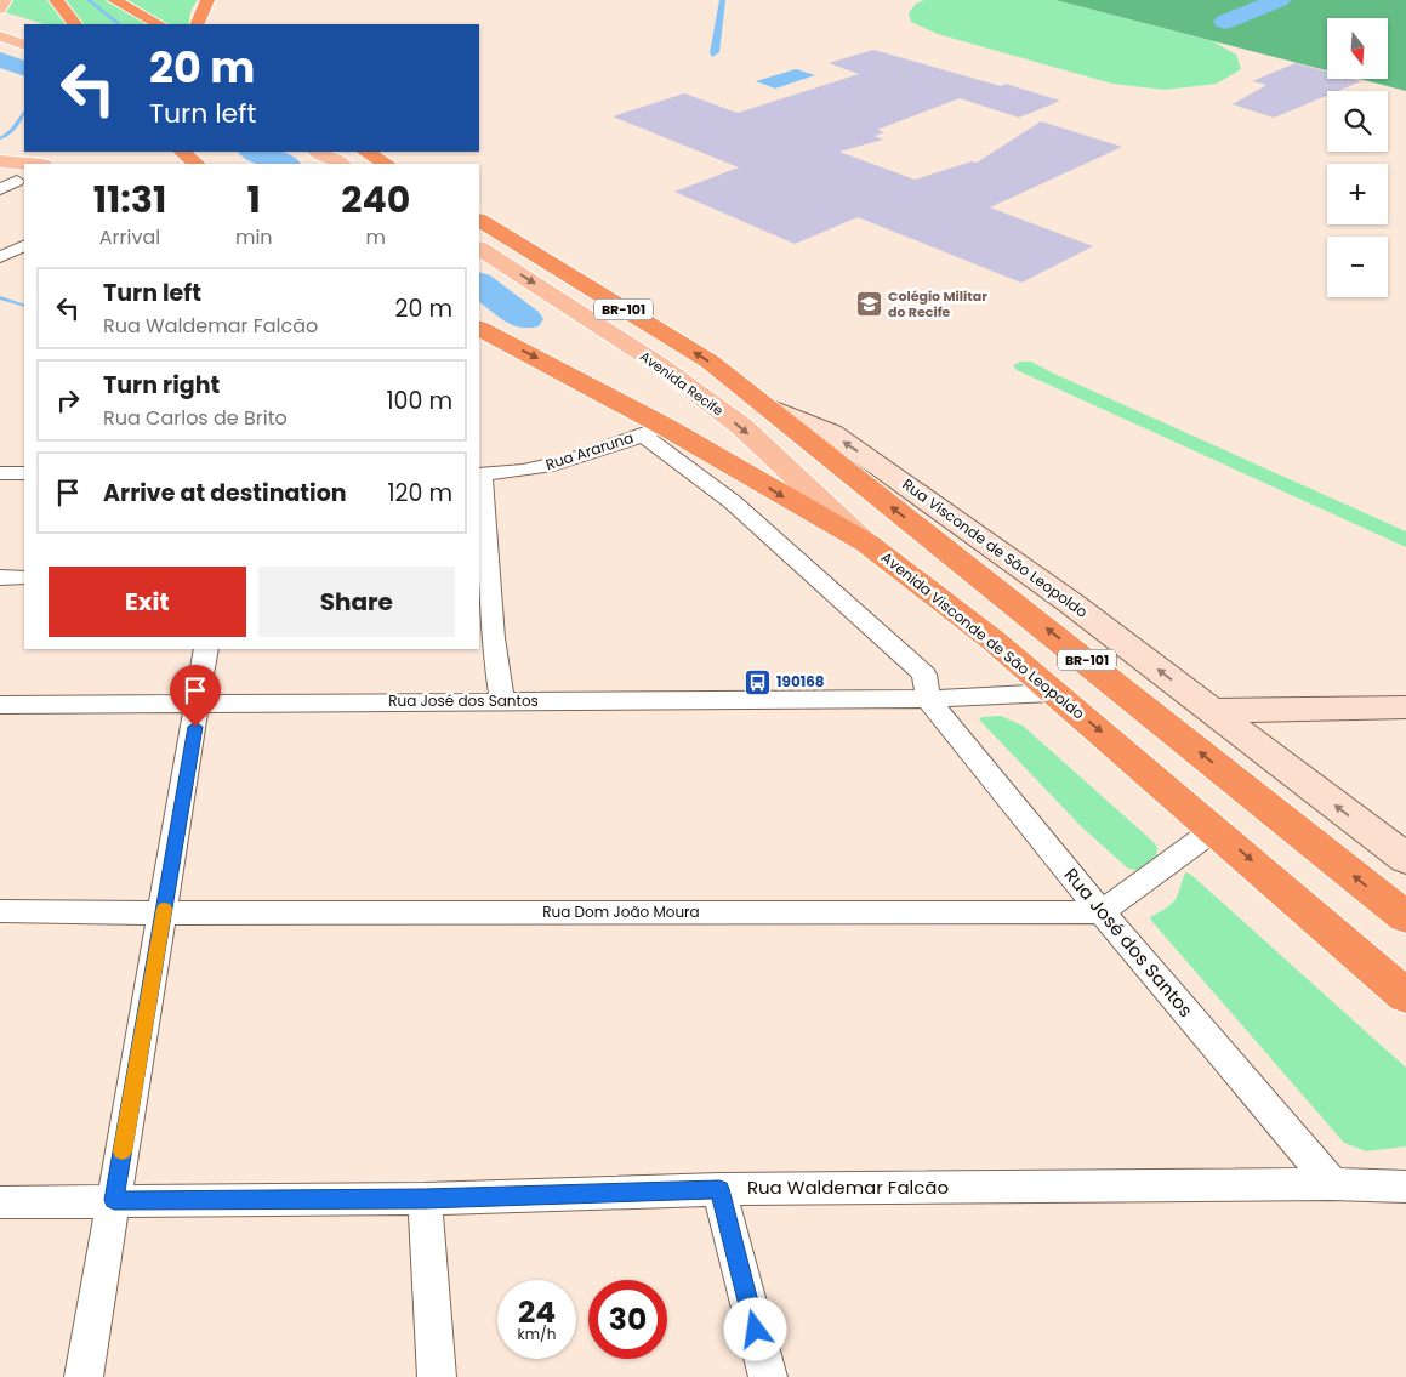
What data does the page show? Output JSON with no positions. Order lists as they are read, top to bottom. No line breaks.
{"streets":{"highway":["BR-101","Avenida Visconde de São Leopoldo"],"main road":["Avenida Recife","Rua Visconde de São Leopoldo"],"street":["Rua Araruna","Rua José dos Santos","Rua Dom João Moura","Rua Waldemar Falcão"]},"crossings":[["BR-101","Rua Visconde de São Leopoldo"],["Avenida Recife","Avenida Visconde de São Leopoldo"],["Rua Araruna","Avenida Visconde de São Leopoldo"],["Rua Araruna","Rua José dos Santos"],["Avenida Visconde de São Leopoldo","Rua José dos Santos"],["Rua José dos Santos","Rua Dom João Moura"],["Rua José dos Santos","Rua Waldemar Falcão"]],"one_way":["Avenida Recife","Rua Visconde de São Leopoldo"],"places":{"school or university":["Colégio Militar do Recife"],"bus stop":["190168"]},"north":"bottom","page":{"map_buttons":["+","−"],"turn":["20 m","Turn left"],"eta":["11:31","Arrival","1","min","240","m"],"list":[{"name":"Turn left","note":"Rua Waldemar Falcão","value":"20 m"},{"name":"Turn right","note":"Rua Carlos de Brito","value":"100 m"},{"name":"Arrive at destination","value":"120 m"}],"buttons":["Exit","Share"],"speed":"24 km/h","limit":"30"}}
